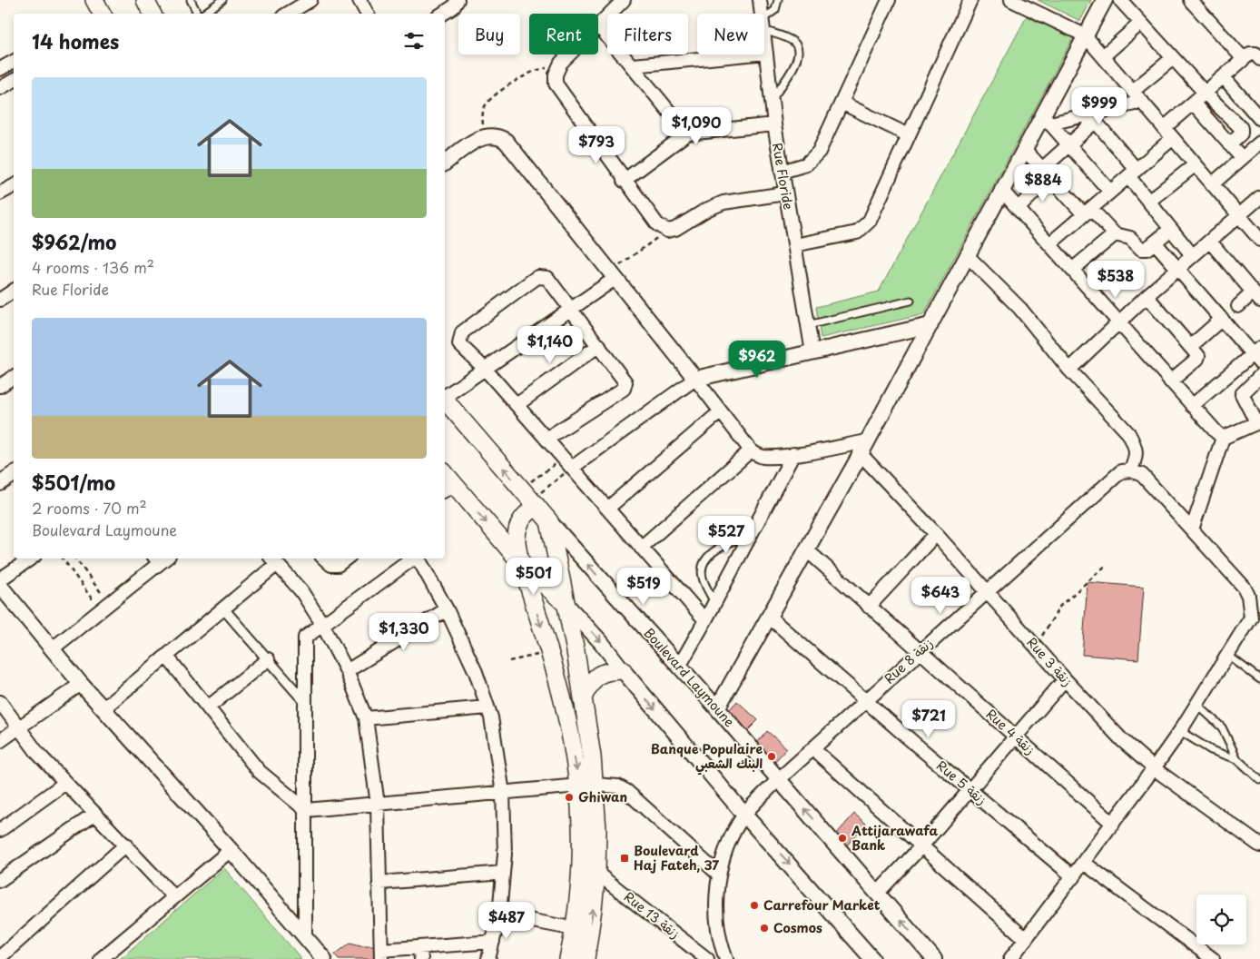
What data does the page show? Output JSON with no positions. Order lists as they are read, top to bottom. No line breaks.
{"streets":{"main road":["Boulevard Laymoune"],"street":["Rue Floride","Rue 8 زنقة","Rue 3 زنقة","Rue 4 زنقة","Rue 5 زنقة","Rue 13 زنقة"]},"crossings":[["Rue 8 زنقة","Rue 3 زنقة"],["Rue 8 زنقة","Boulevard Laymoune"],["Rue 8 زنقة","Rue 4 زنقة"],["Rue 8 زنقة","Rue 5 زنقة"]],"places":{"other":["Banque Populaire البنك الشعبي","Ghiwan","Attijarawafa Bank","Carrefour Market","Cosmos"],"transit":["Boulevard Haj Fateh, 37"]},"page":{"chip":["Buy","Rent","Filters","New"],"heading":"14 homes","list":[{"name":"$962/mo","note":"4 rooms · 136 m² · Rue Floride"},{"name":"$501/mo","note":"2 rooms · 70 m² · Boulevard Laymoune"}],"price":["$999","$1,090","$793","$884","$538","$1,140","$962","$527","$501","$519","$643","$1,330","$721","$487"]}}
